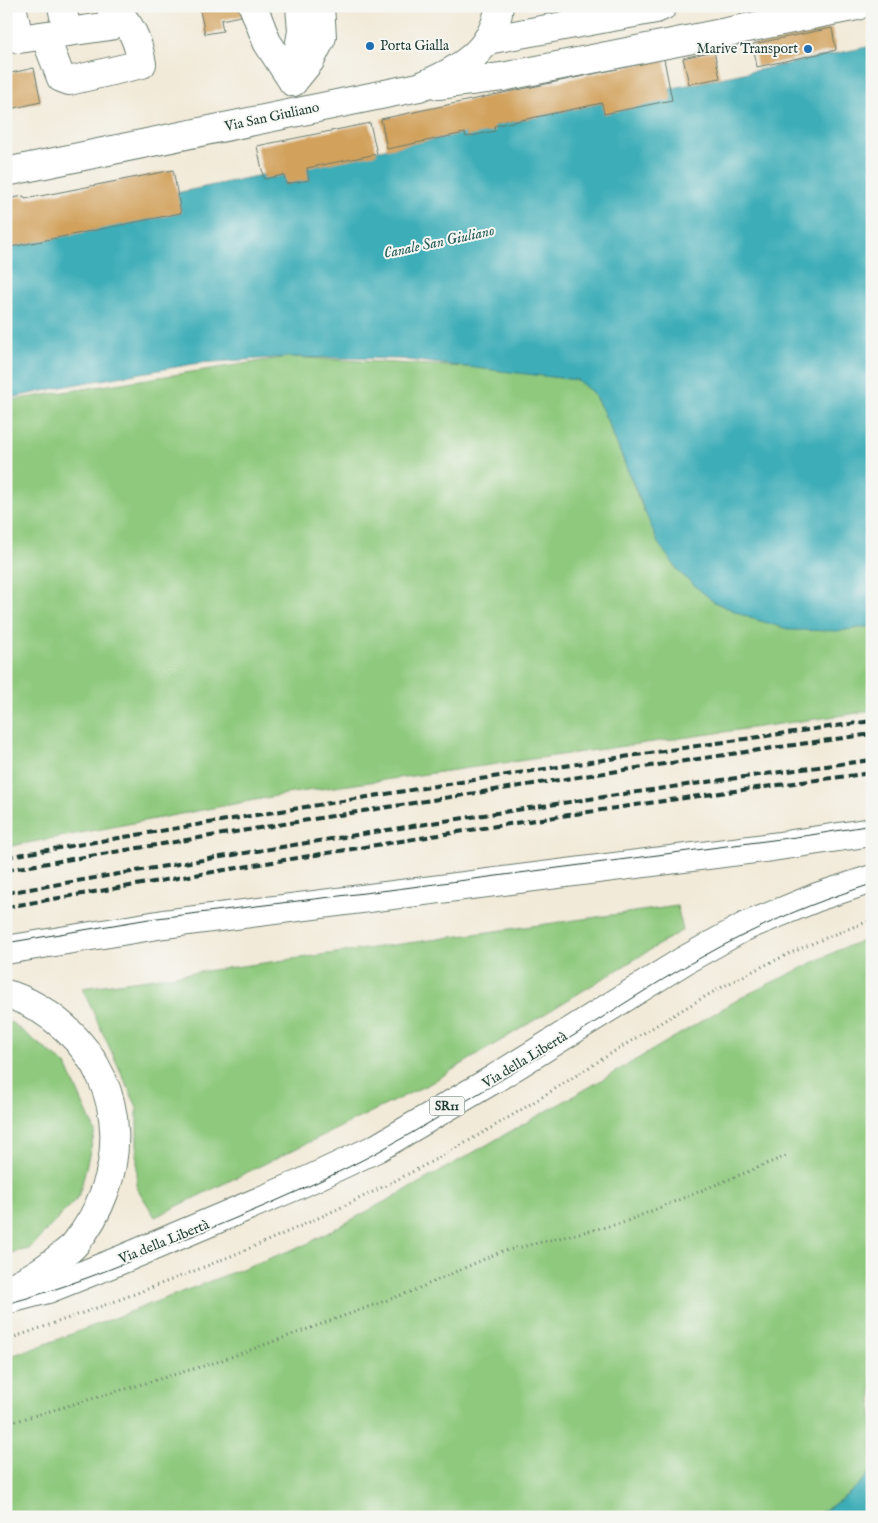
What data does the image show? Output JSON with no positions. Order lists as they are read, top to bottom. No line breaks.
{"streets":{"main road":["Via San Giuliano","Via della Libertà","SR11"]},"water":["Canale San Giuliano"],"places":["Porta Gialla","Marive Transport"]}
